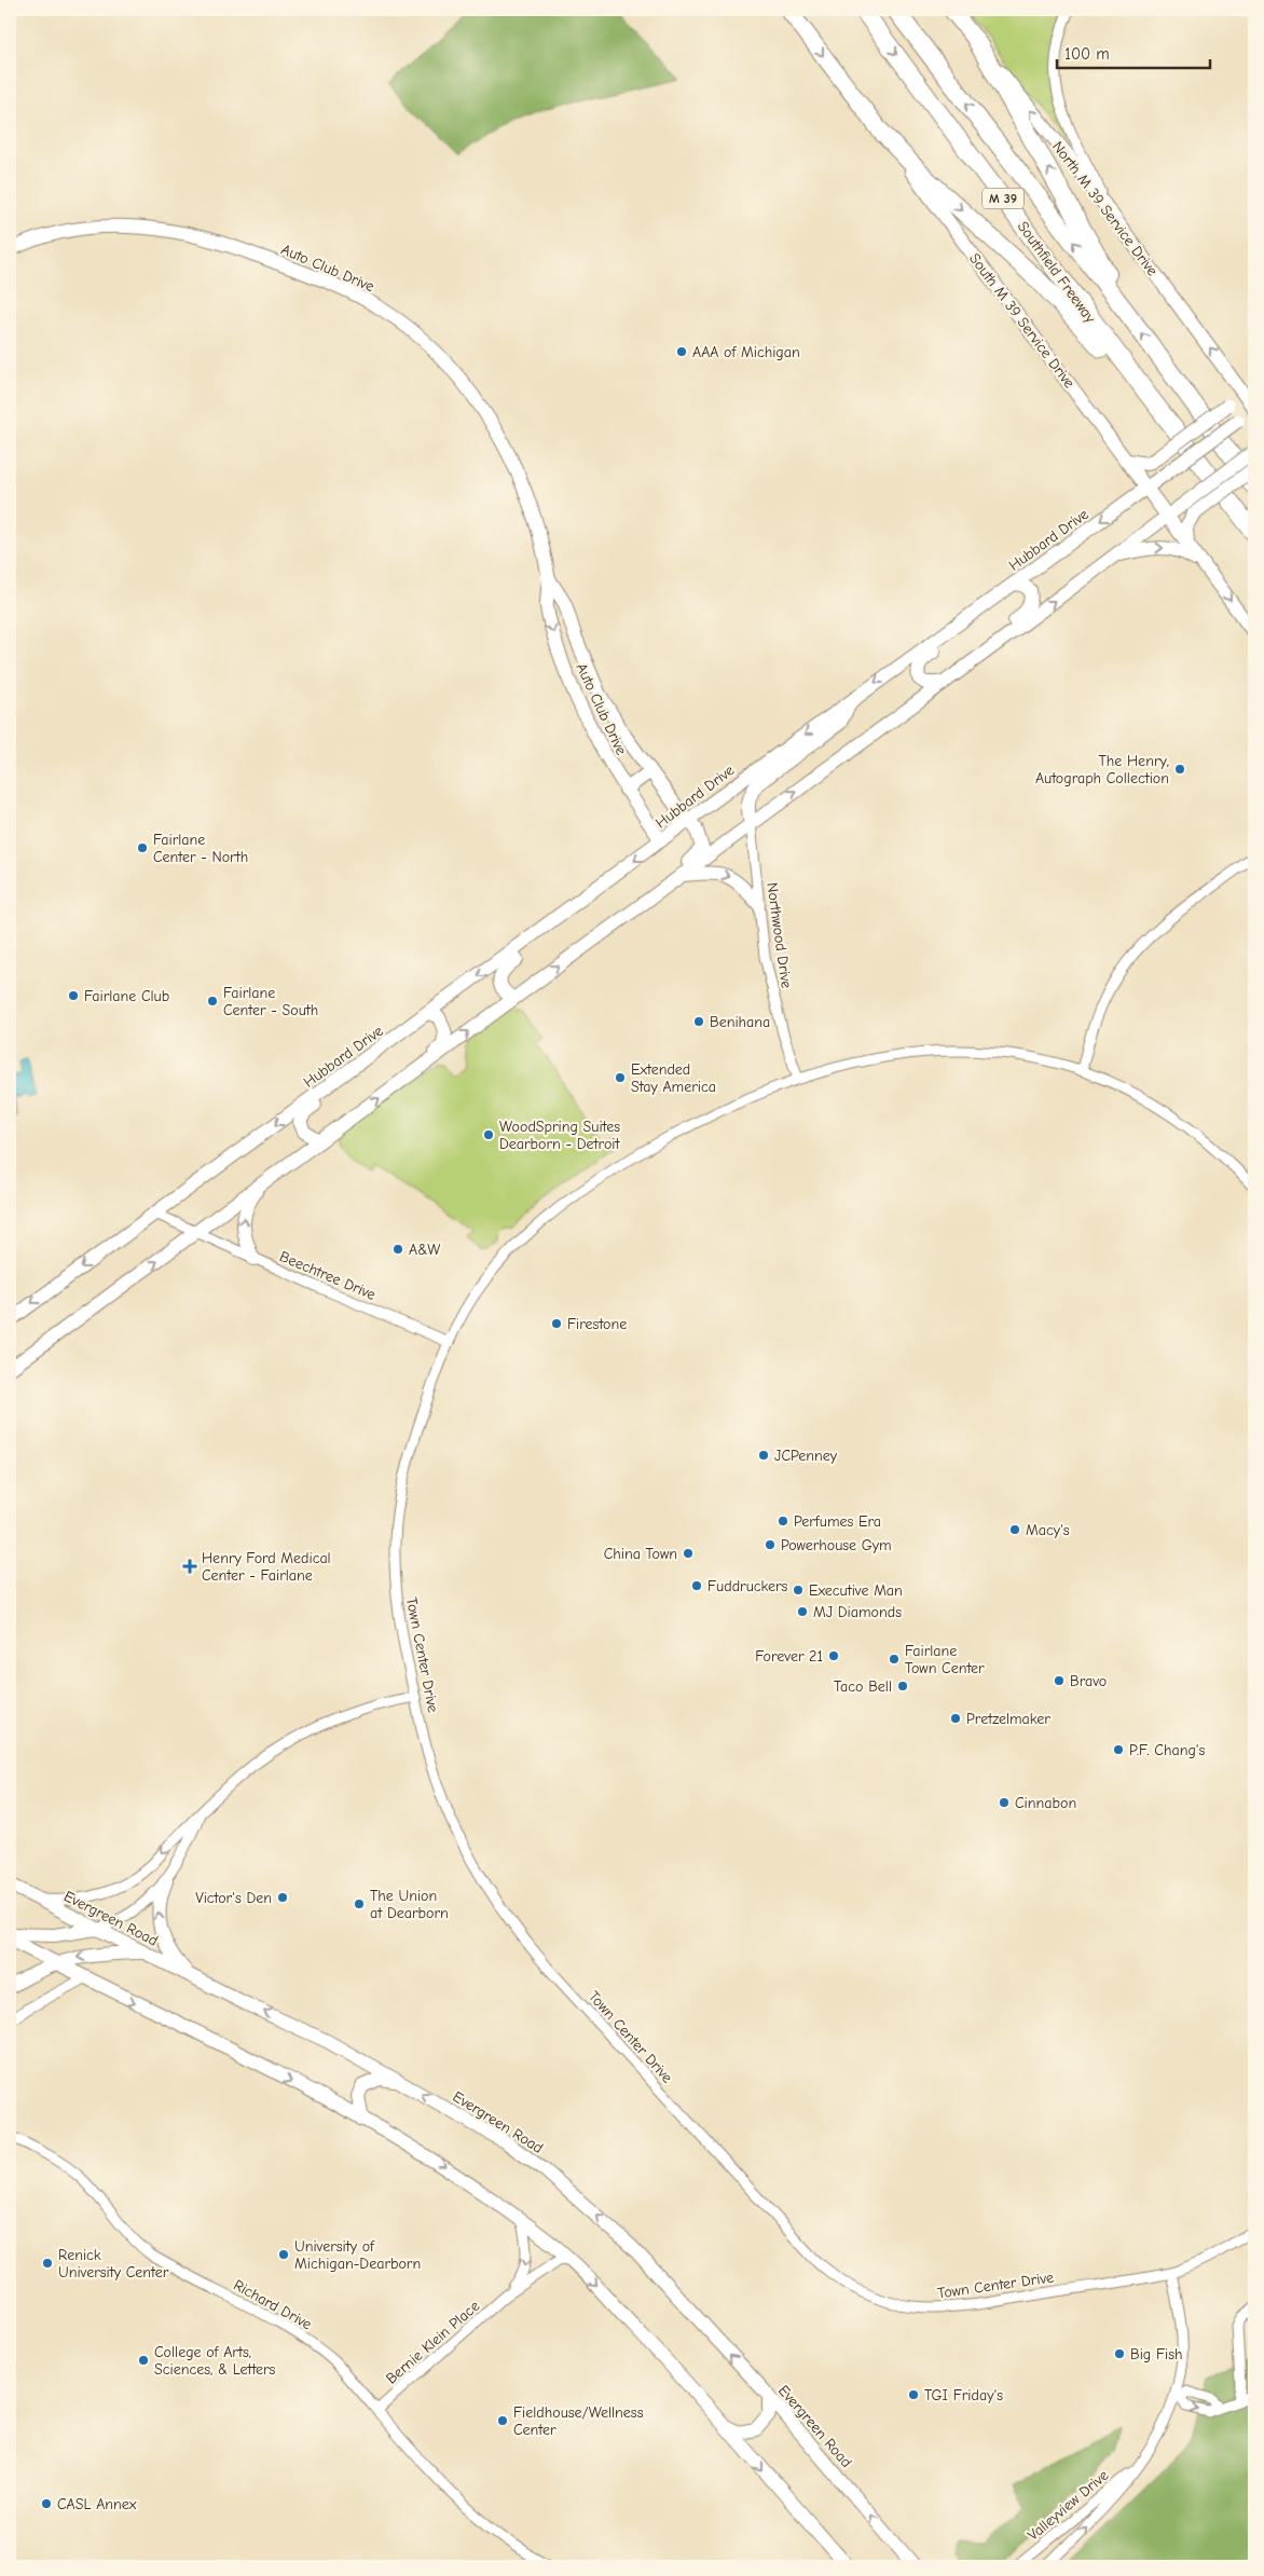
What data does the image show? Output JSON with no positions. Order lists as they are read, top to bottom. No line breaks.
{"streets":{"highway":["M 39","Southfield Freeway"],"main road":["North M 39 Service Drive","South M 39 Service Drive"],"street":["Auto Club Drive","Hubbard Drive","Northwood Drive","Beechtree Drive","Town Center Drive","Evergreen Road","Richard Drive","Bernie Klein Place","Valleyview Drive"]},"crossings":[["North M 39 Service Drive","Hubbard Drive"],["Auto Club Drive","Hubbard Drive"],["South M 39 Service Drive","Hubbard Drive"],["Northwood Drive","Town Center Drive"],["Beechtree Drive","Town Center Drive"],["Town Center Drive","Valleyview Drive"],["Richard Drive","Bernie Klein Place"]],"one_way":["North M 39 Service Drive"],"places":{"other":["AAA of Michigan","The Henry, Autograph Collection","Fairlane Center - North","Fairlane Club","Fairlane Center - South","Benihana","Extended Stay America","WoodSpring Suites Dearborn - Detroit","A&W","Firestone","JCPenney","Perfumes Era","Macy's","Powerhouse Gym","China Town","Fuddruckers","Executive Man","MJ Diamonds","Forever 21","Fairlane Town Center","Bravo","Taco Bell","Pretzelmaker","P.F. Chang's","Cinnabon","Victor's Den","The Union at Dearborn","University of Michigan-Dearborn","Renick University Center","Big Fish","College of Arts, Sciences, & Letters","TGI Friday's","Fieldhouse/Wellness Center","CASL Annex"],"health":["Henry Ford Medical Center - Fairlane"]},"scale_bar":"100 m"}
